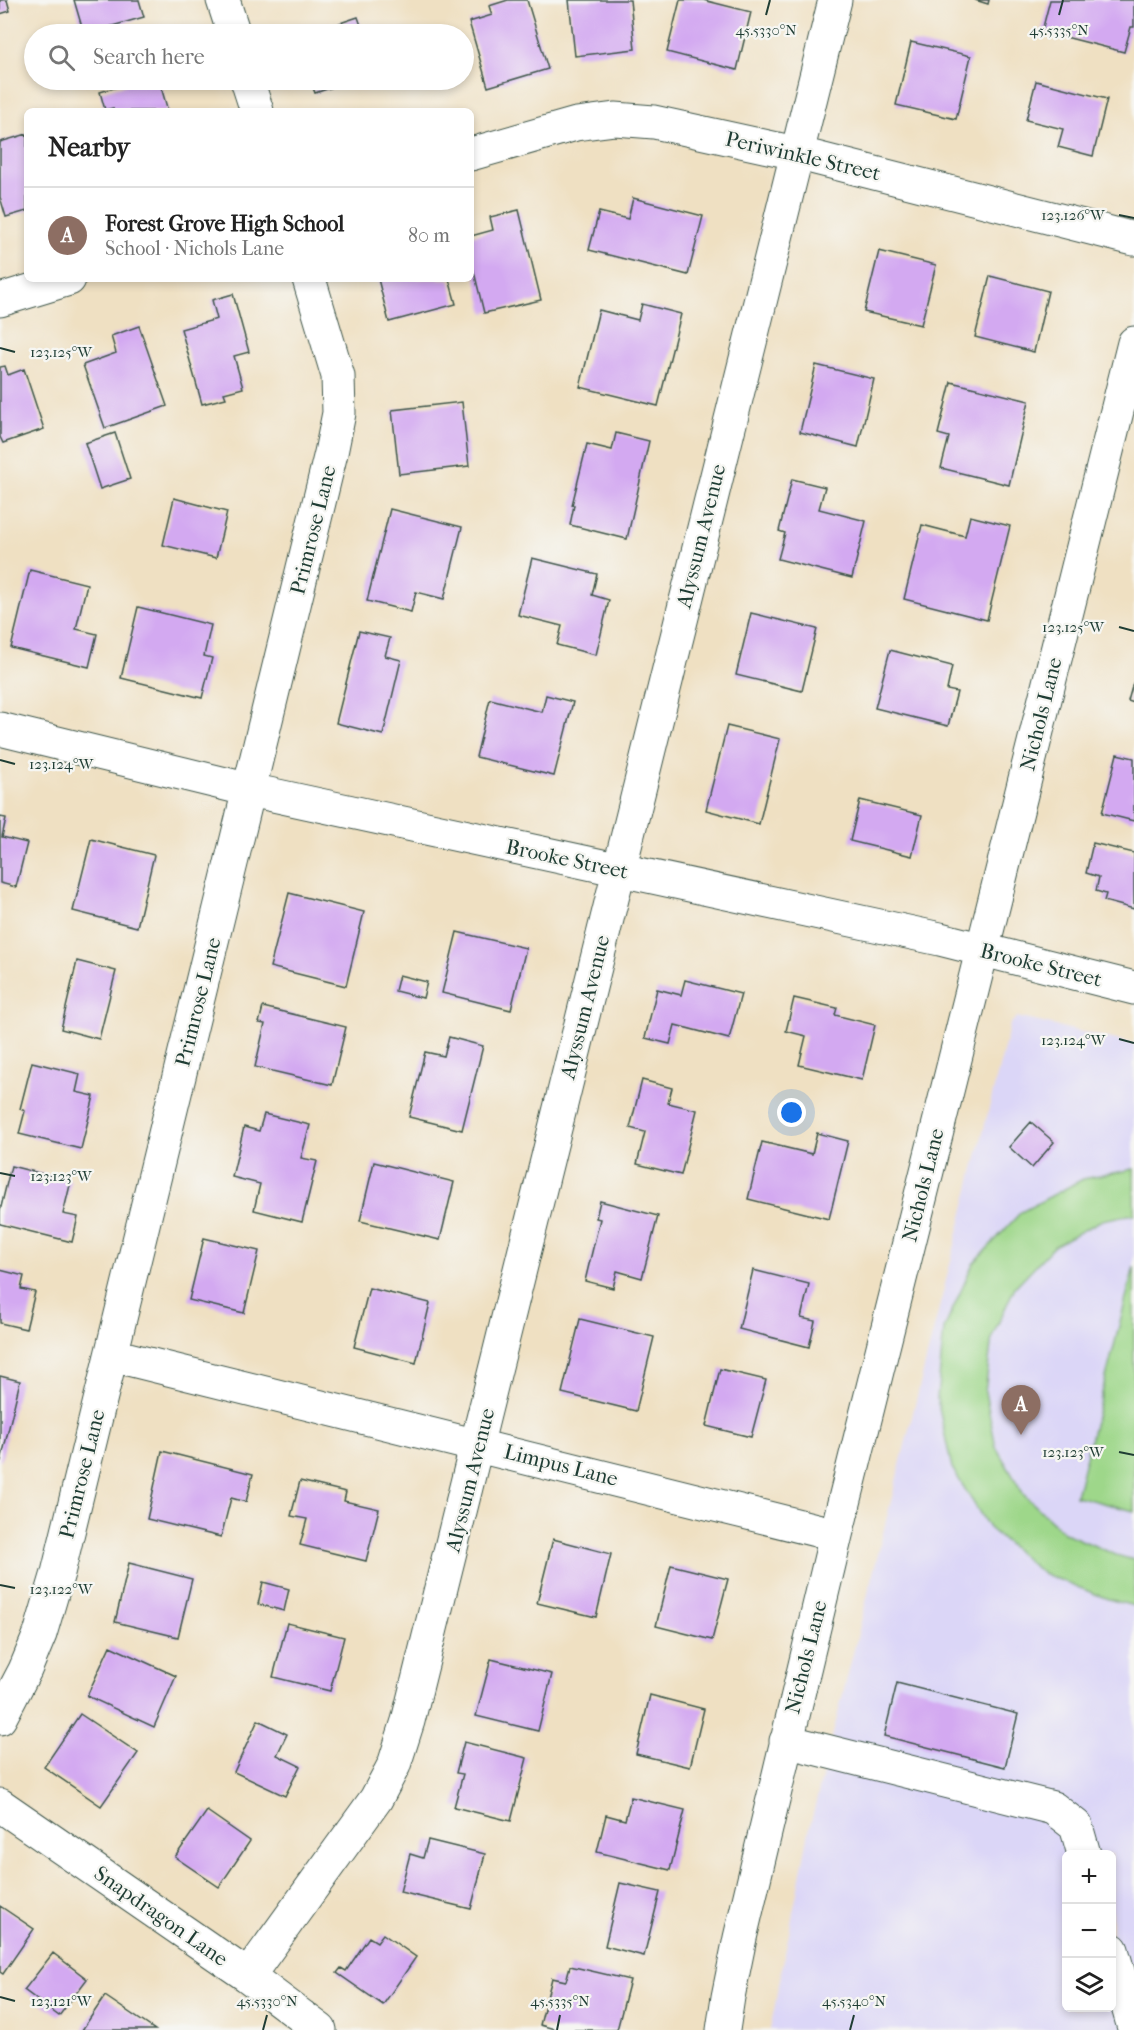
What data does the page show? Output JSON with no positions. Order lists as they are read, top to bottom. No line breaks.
{"streets":{"street":["Periwinkle Street","Primrose Lane","Alyssum Avenue","Nichols Lane","Brooke Street","Limpus Lane","Snapdragon Lane"]},"crossings":[["Periwinkle Street","Alyssum Avenue"],["Primrose Lane","Brooke Street"],["Primrose Lane","Limpus Lane"],["Alyssum Avenue","Brooke Street"],["Alyssum Avenue","Limpus Lane"],["Alyssum Avenue","Snapdragon Lane"],["Nichols Lane","Brooke Street"],["Nichols Lane","Limpus Lane"]],"page":{"search":"Search here","heading":"Nearby","list":[{"mark":"A","name":"Forest Grove High School","note":"School · Nichols Lane","value":"80 m"}],"pins":"A","map_buttons":["+","−"]},"coordinates":["45.5330°N","45.5335°N","123.126°W","123.125°W","123.124°W","123.123°W","123.122°W","45.5340°N","123.121°W"]}
